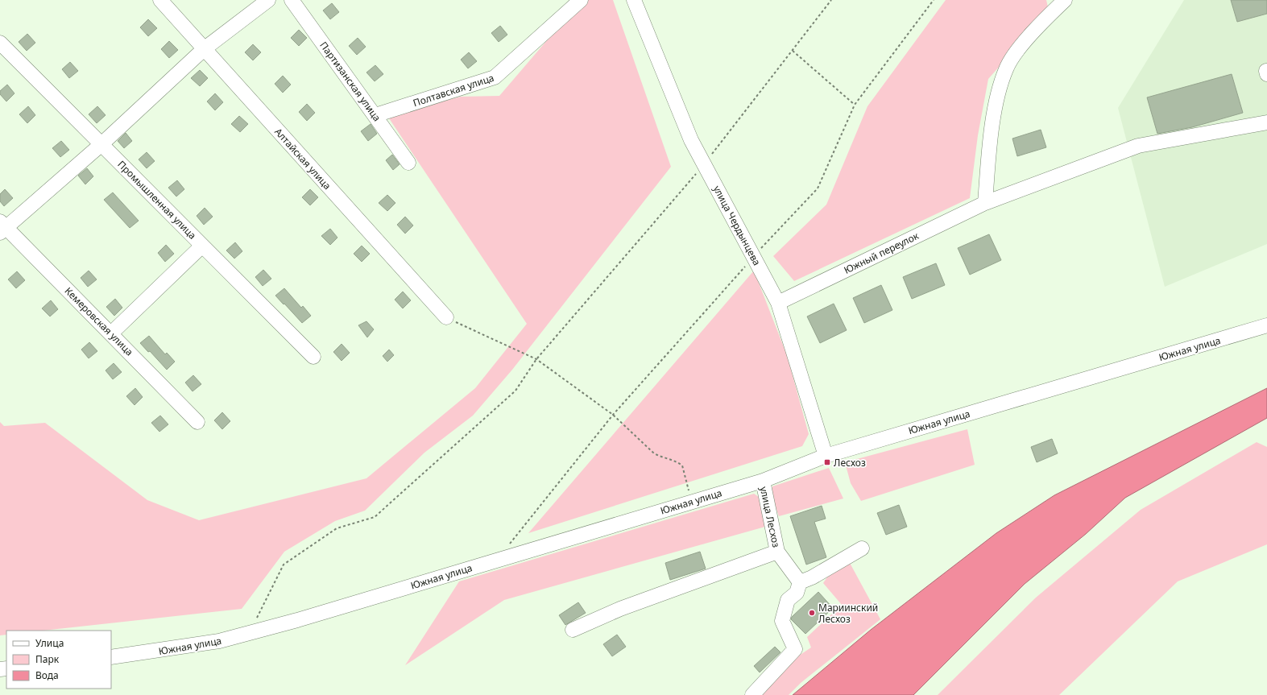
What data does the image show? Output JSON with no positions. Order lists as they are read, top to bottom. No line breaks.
{"streets":{"street":["Партизанская улица","Полтавская улица","Алтайская улица","Промышленная улица","улица Чердынцева","Южный переулок","Кемеровская улица","Южная улица","улица Лесхоз"]},"crossings":[["Партизанская улица","Полтавская улица"],["улица Чердынцева","Южный переулок"],["улица Чердынцева","Южная улица"],["Южная улица","улица Лесхоз"]],"places":{"transit":["Лесхоз"],"other":["Мариинский Лесхоз"]},"legend":["Улица","Парк","Вода"]}
